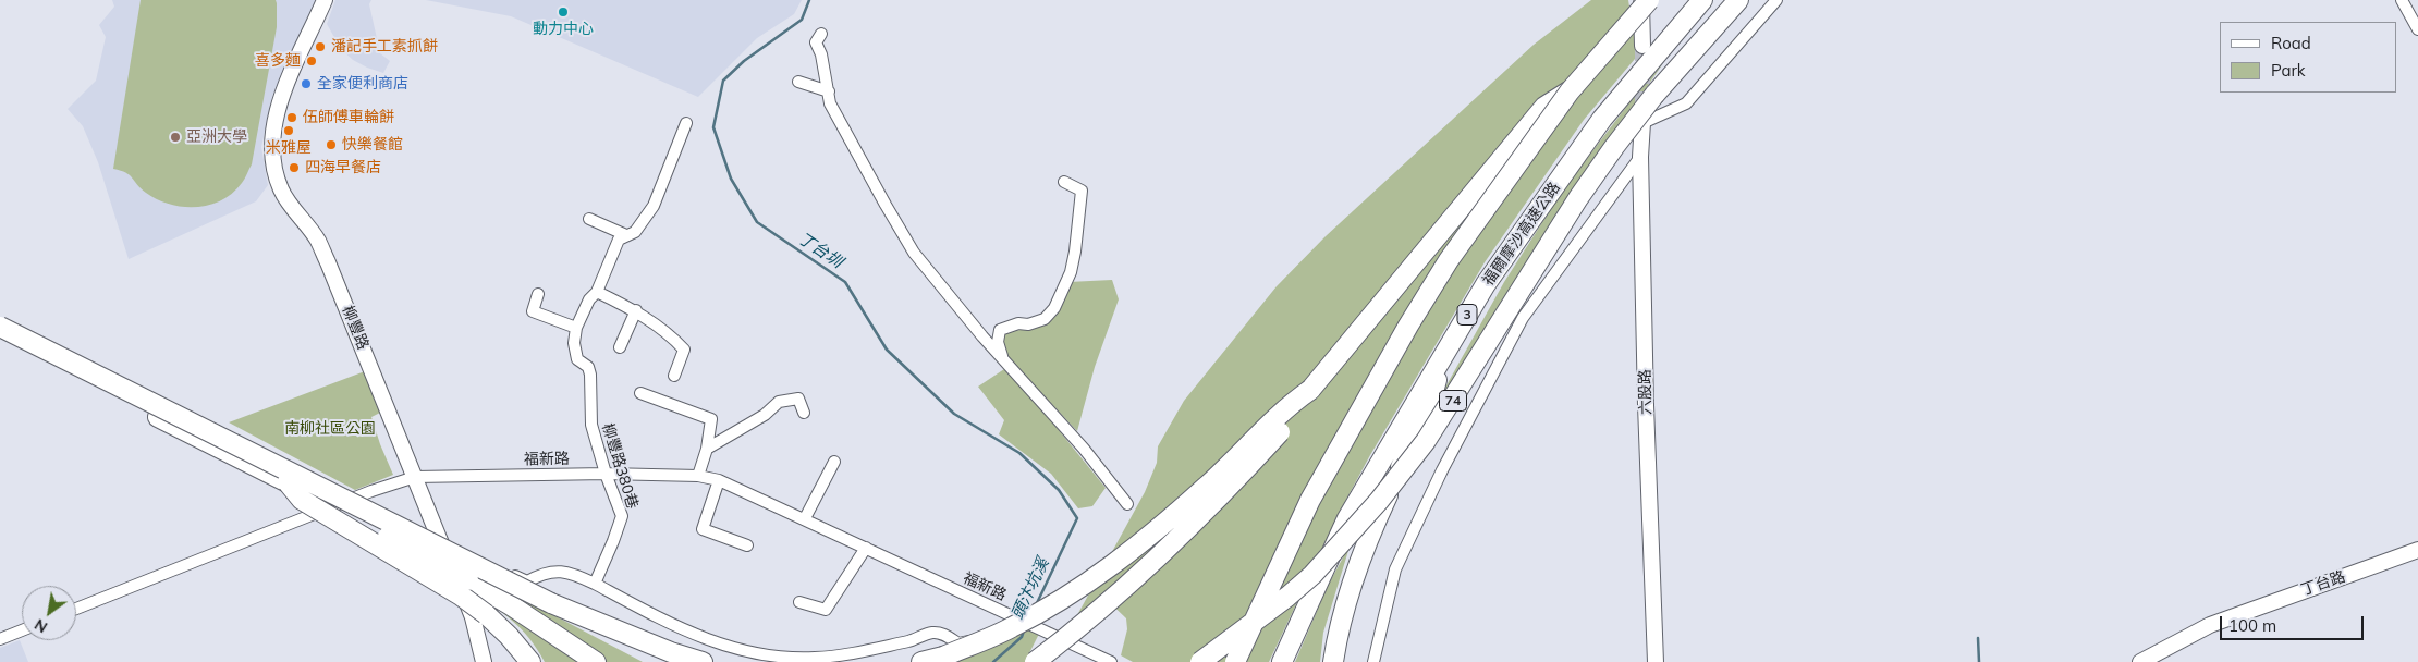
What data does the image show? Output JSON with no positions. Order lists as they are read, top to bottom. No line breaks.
{"streets":{"highway":["福爾摩沙高速公路","3","74"],"street":["柳豐路","六股路","福新路","柳豐路380巷","丁台路"]},"crossings":[["柳豐路","福新路"],["福新路","柳豐路380巷"]],"water":["丁台圳","頭汴坑溪"],"parks":["南柳社區公園"],"places":["動力中心","潘記手工素抓餅","喜多麵","全家便利商店","伍師傅車輪餅","米雅屋","亞洲大學","快樂餐館","四海早餐店"],"legend":["Road","Park"],"scale_bar":"100 m","north":"bottom left"}
